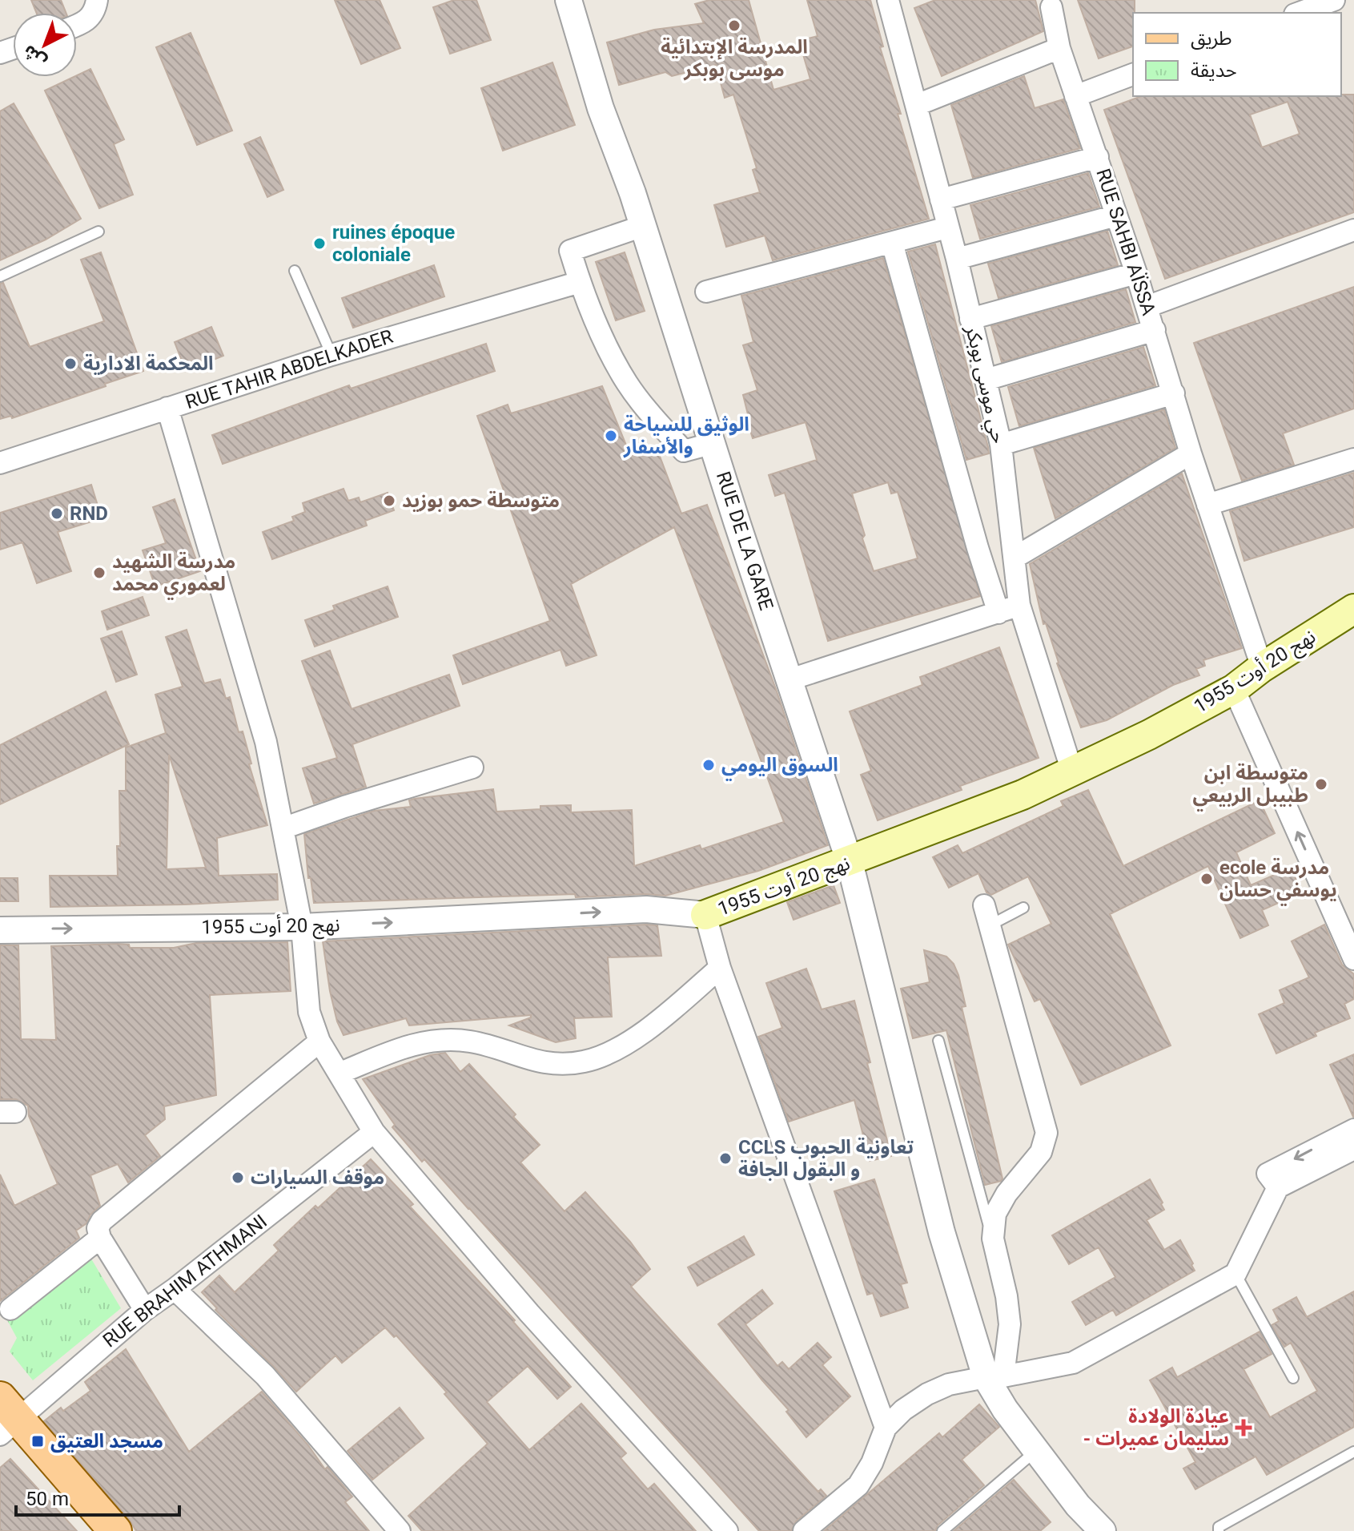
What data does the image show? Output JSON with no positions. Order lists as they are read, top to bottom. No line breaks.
{"streets":{"main road":["نهج 20 أوت 1955"],"street":["RUE SAHBI AÏSSA","RUE TAHIR ABDELKADER","حي موسى بوبكر","RUE DE LA GARE","RUE BRAHIM ATHMANI"]},"crossings":[["RUE SAHBI AÏSSA","نهج 20 أوت 1955"],["حي موسى بوبكر","نهج 20 أوت 1955"],["RUE DE LA GARE","نهج 20 أوت 1955"]],"one_way":["نهج 20 أوت 1955"],"places":{"other":["المدرسة الإبتدائية موسى بوبكر","ruines époque coloniale","المحكمة الادارية","الوثيق للسياحة والأسفار","متوسطة حمو بوزيد","RND","مدرسة الشهيد لعموري محمد","السوق اليومي","متوسطة ابن طبيبل الربيعي","ecole مدرسة يوسفي حسان","CCLS تعاونية الحبوب و البقول الجافة","موقف السيارات"],"health":["عيادة الولادة - سليمان عميرات"],"transit":["مسجد العتيق"]},"legend":["طريق","حديقة"],"scale_bar":"50 m","north":"bottom left"}
